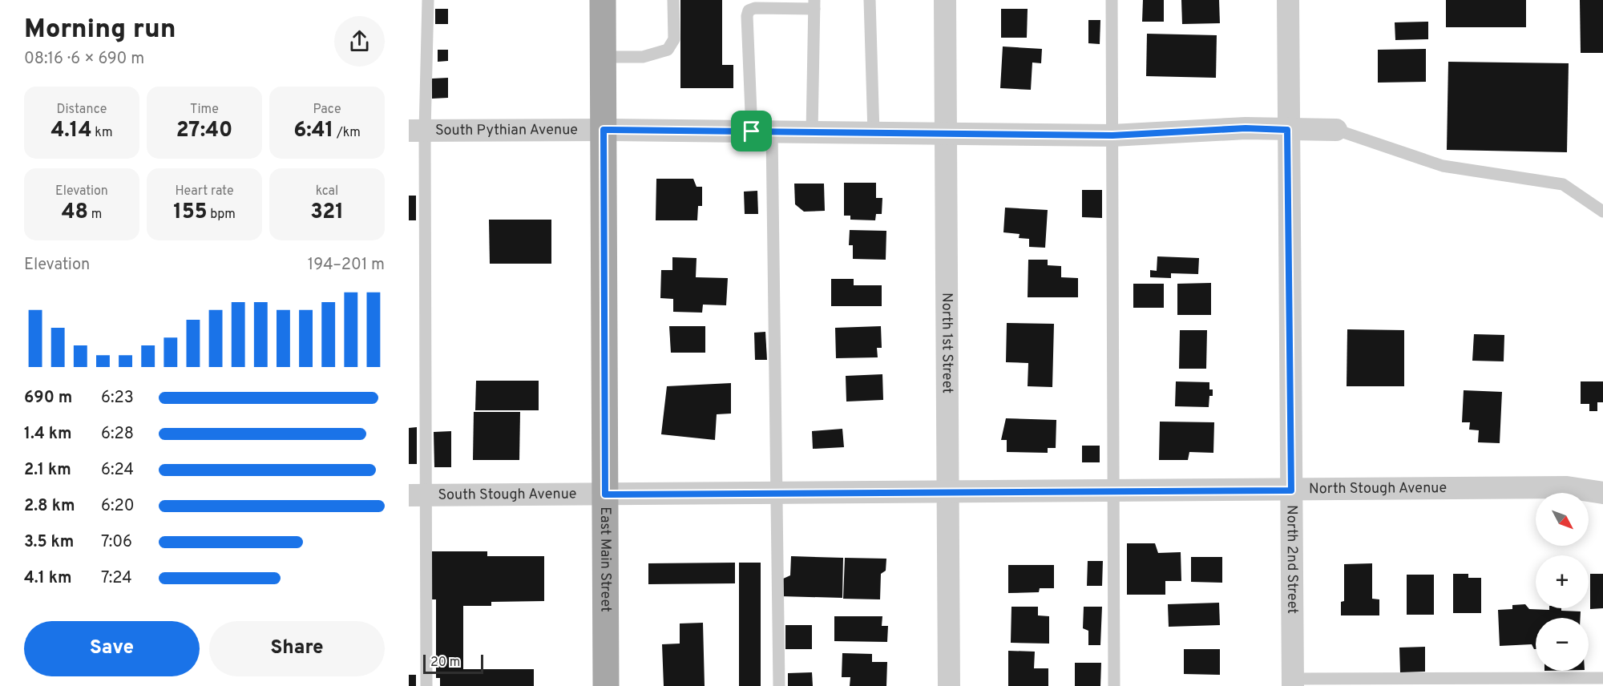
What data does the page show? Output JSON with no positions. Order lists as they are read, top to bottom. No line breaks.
{"streets":{"main road":["East Main Street"],"street":["South Pythian Avenue","North 1st Street","North Stough Avenue","South Stough Avenue","North 2nd Street"]},"crossings":[["South Pythian Avenue","North 1st Street"],["South Pythian Avenue","East Main Street"],["South Pythian Avenue","North 2nd Street"],["North 1st Street","North Stough Avenue"],["North Stough Avenue","South Stough Avenue"],["North Stough Avenue","East Main Street"],["North Stough Avenue","North 2nd Street"],["South Stough Avenue","East Main Street"]],"scale_bar":"20 m","north":"bottom right","page":{"heading":["Morning run","08:16 · 6 × 690 m"],"stats":[["Distance","4.14 km"],["Time","27:40"],["Pace","6:41 /km"],["Elevation","48 m"],["Heart rate","155 bpm"],["kcal","321"]],"chart":["Elevation","194–201 m"],"list":[{"name":"690 m","note":"6:23"},{"name":"1.4 km","note":"6:28"},{"name":"2.1 km","note":"6:24"},{"name":"2.8 km","note":"6:20"},{"name":"3.5 km","note":"7:06"},{"name":"4.1 km","note":"7:24"}],"map_buttons":["+","−"],"buttons":["Save","Share"],"scale":"20 m"}}
